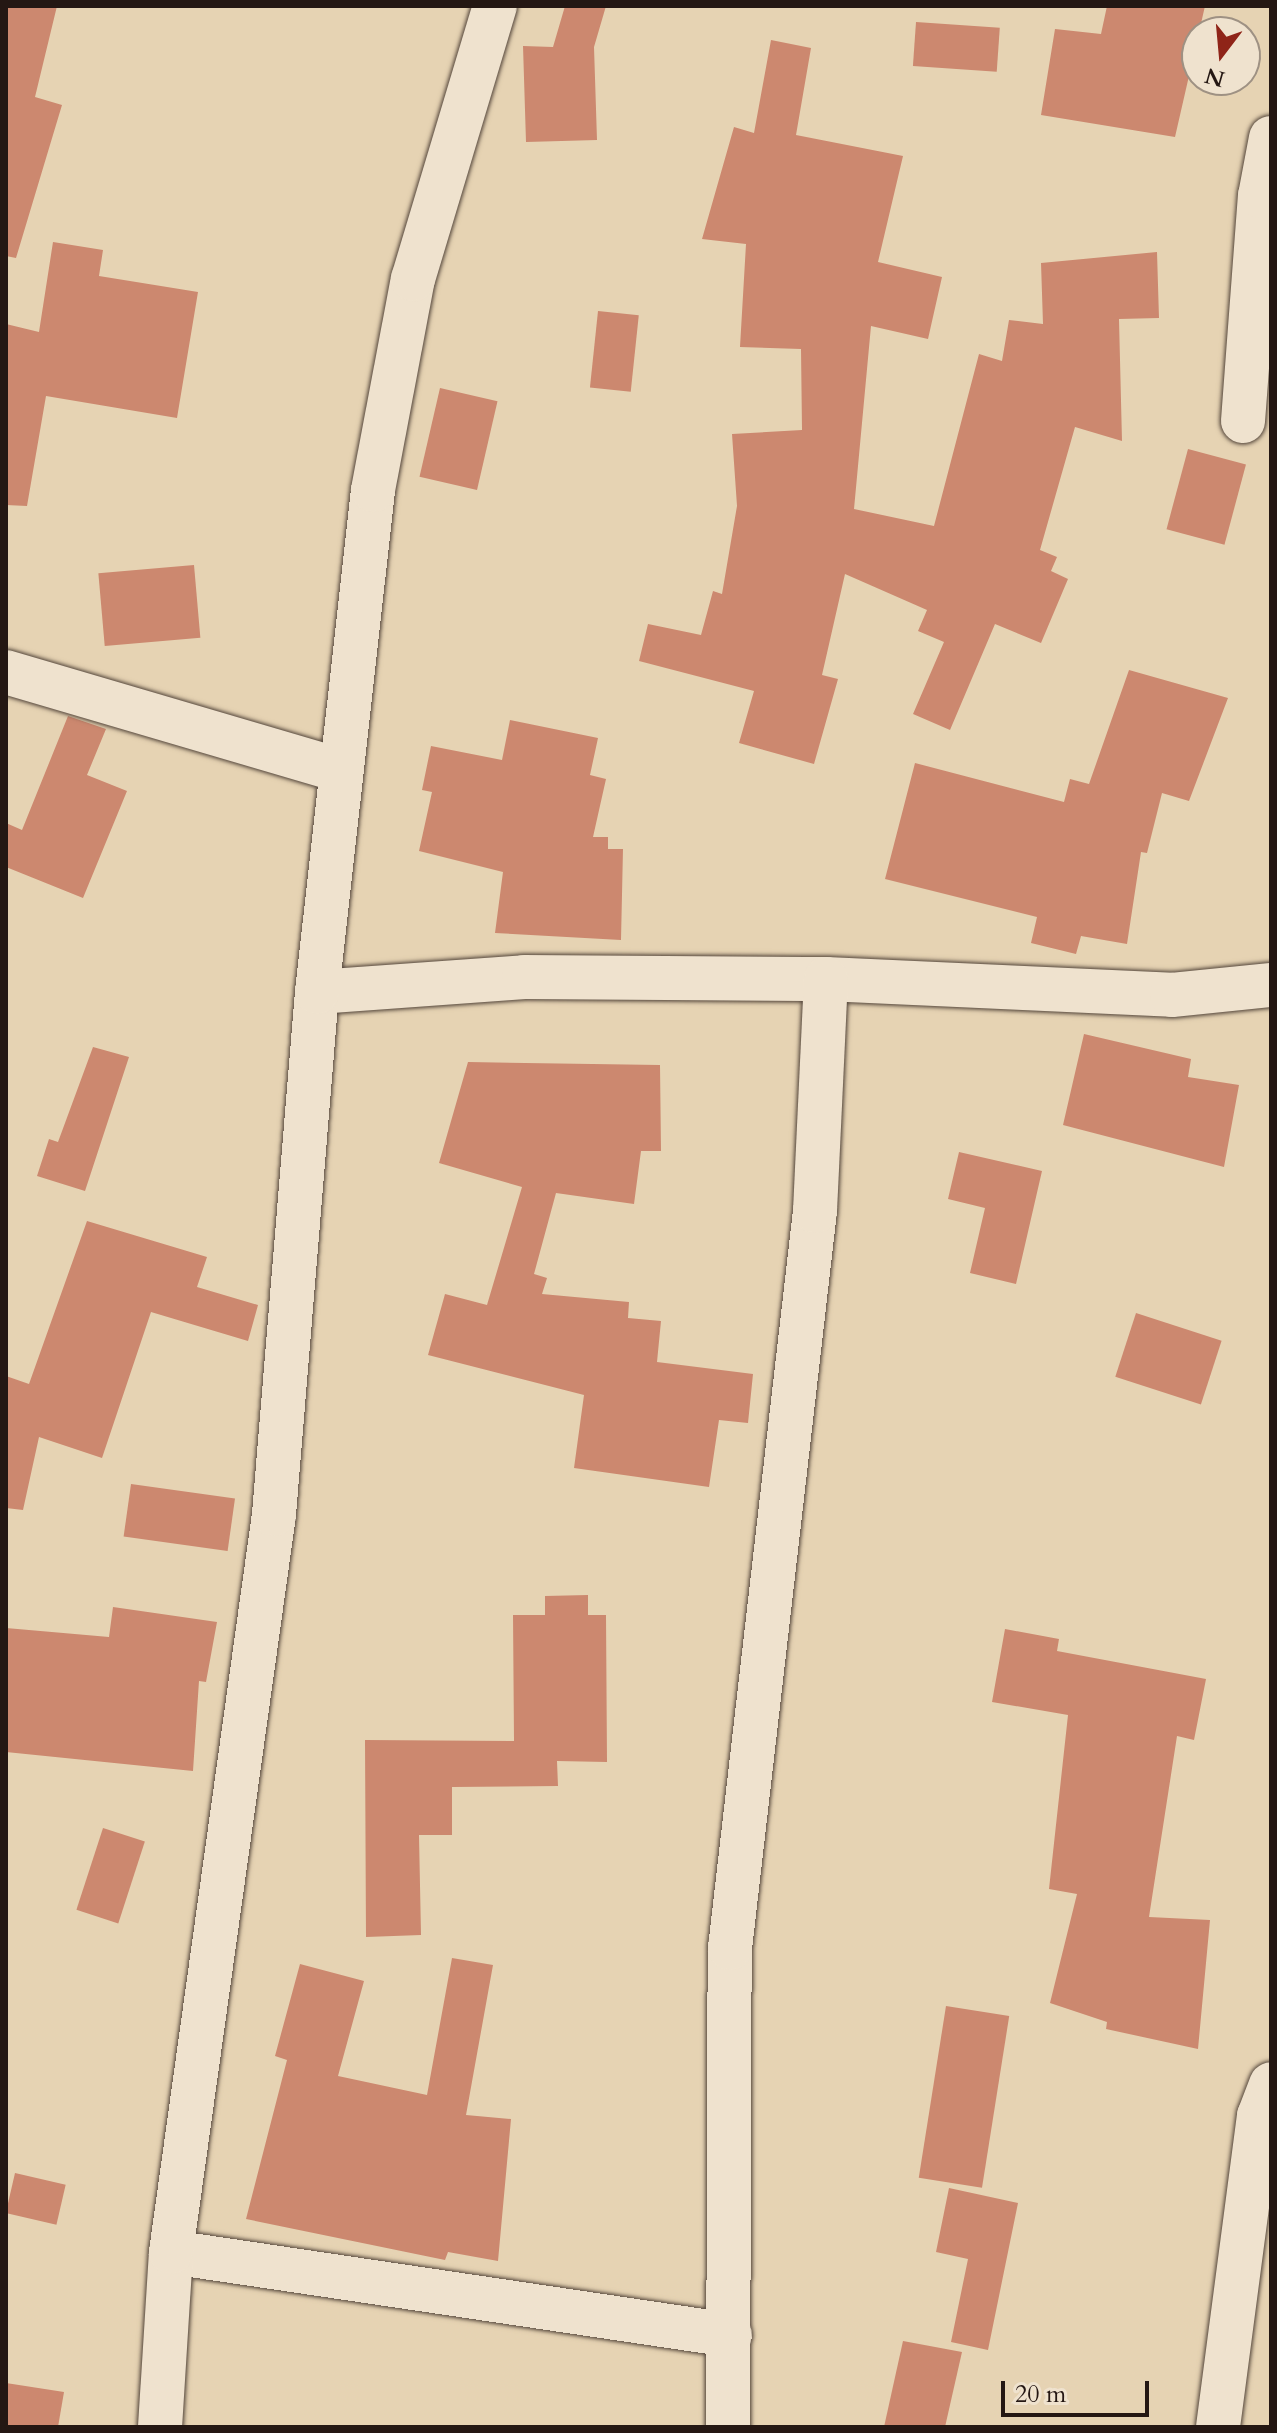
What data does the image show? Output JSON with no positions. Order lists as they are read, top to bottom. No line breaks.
{"scale_bar":"20 m","north":"bottom"}
